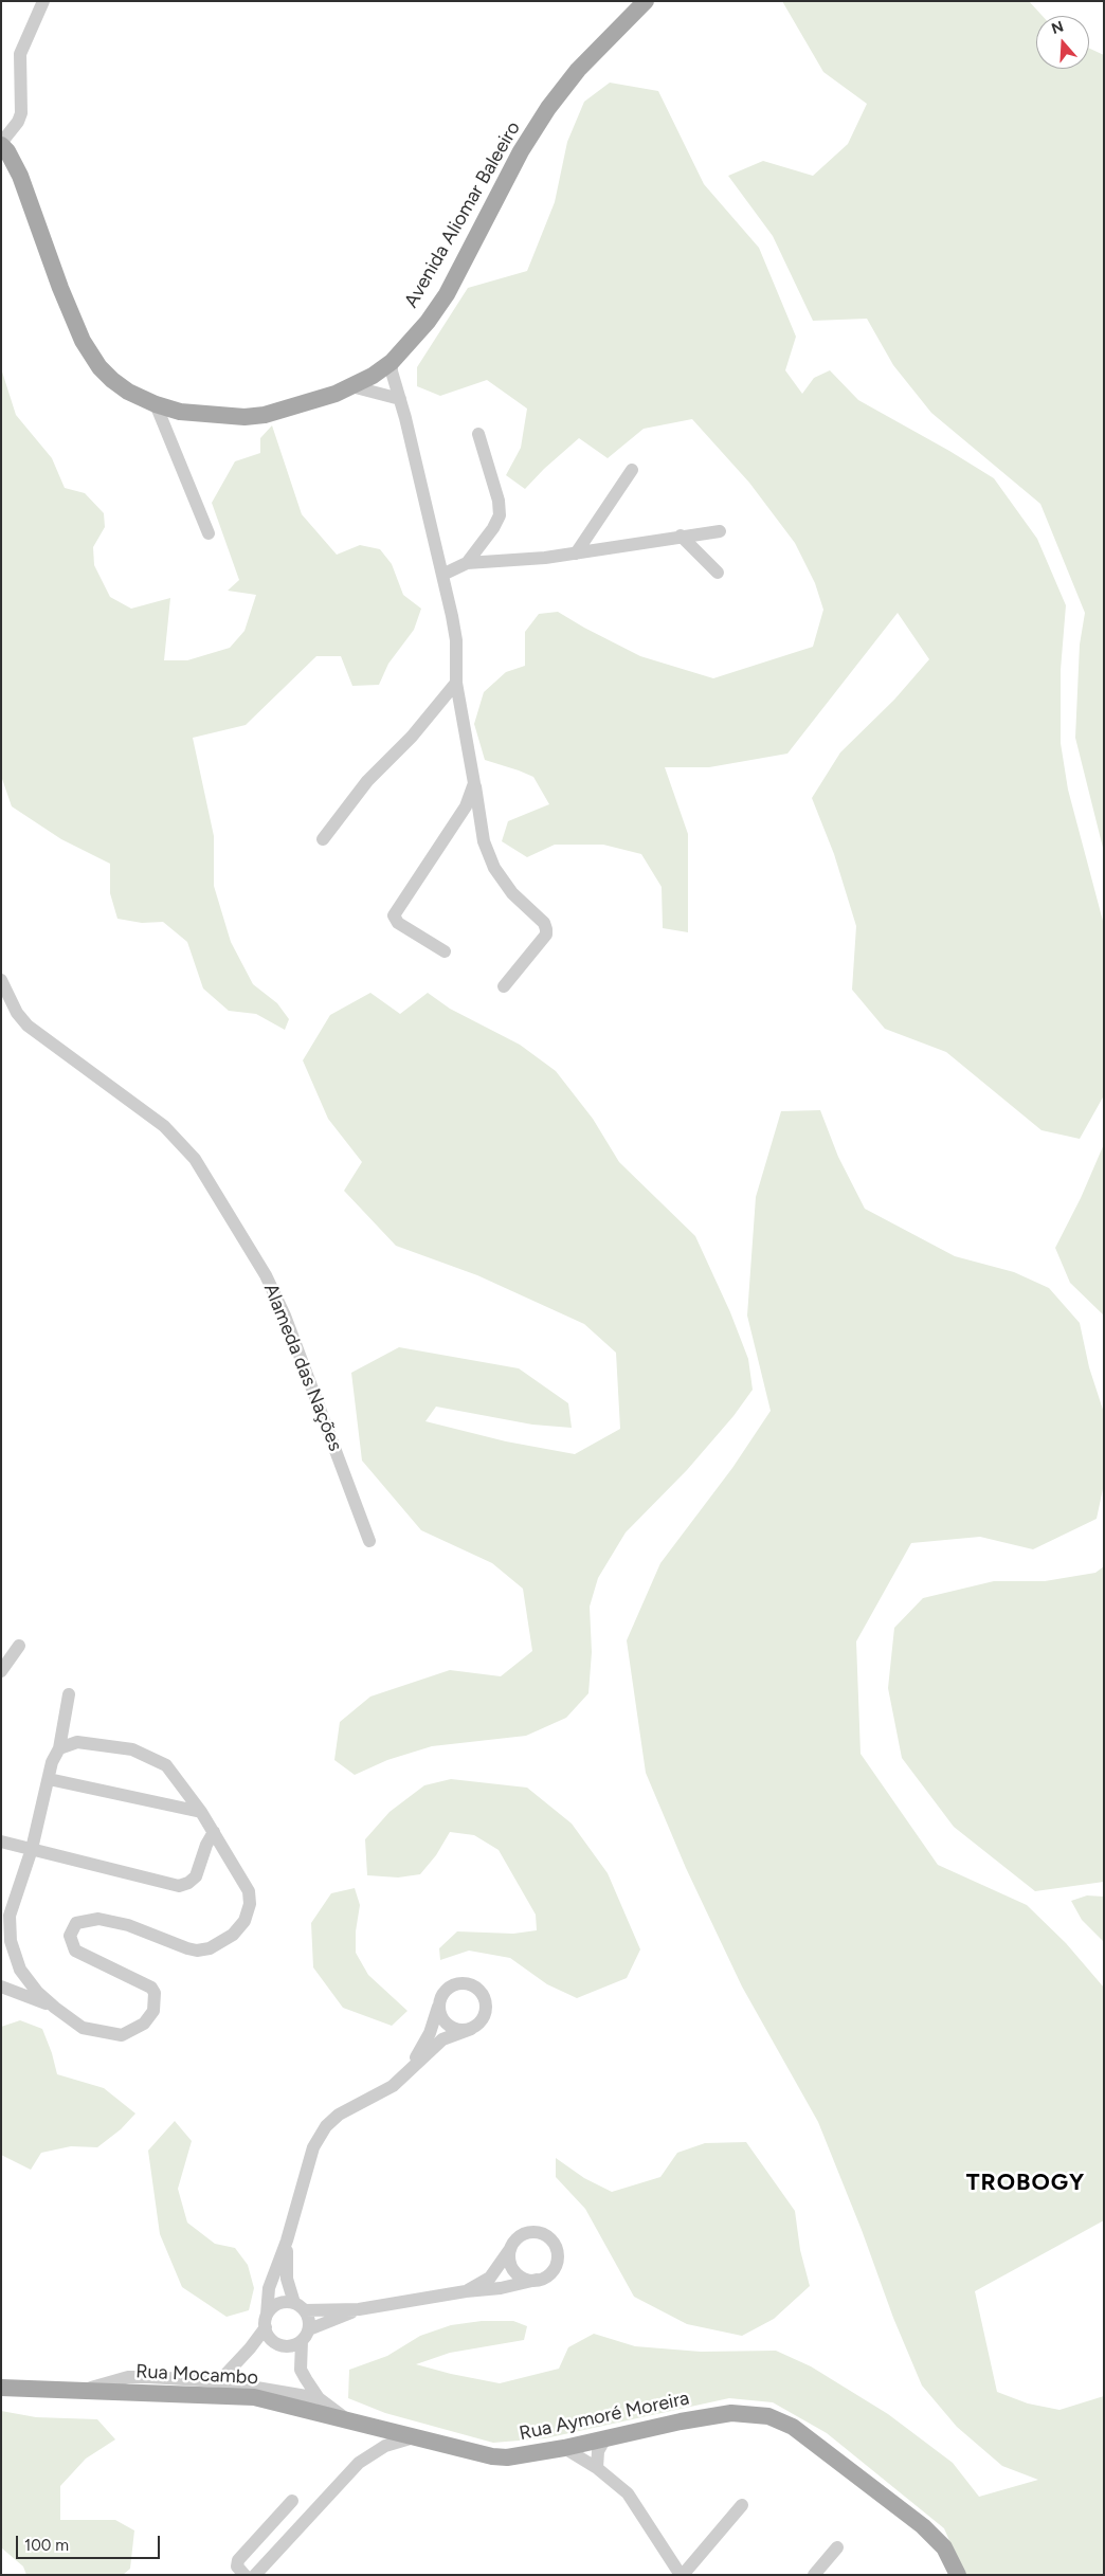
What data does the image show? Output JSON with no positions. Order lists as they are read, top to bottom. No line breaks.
{"streets":{"main road":["Avenida Aliomar Baleeiro","Rua Mocambo","Rua Aymoré Moreira"],"street":["Alameda das Nações"]},"crossings":[["Rua Mocambo","Rua Aymoré Moreira"]],"districts":["TROBOGY"],"scale_bar":"100 m","north":"top"}
